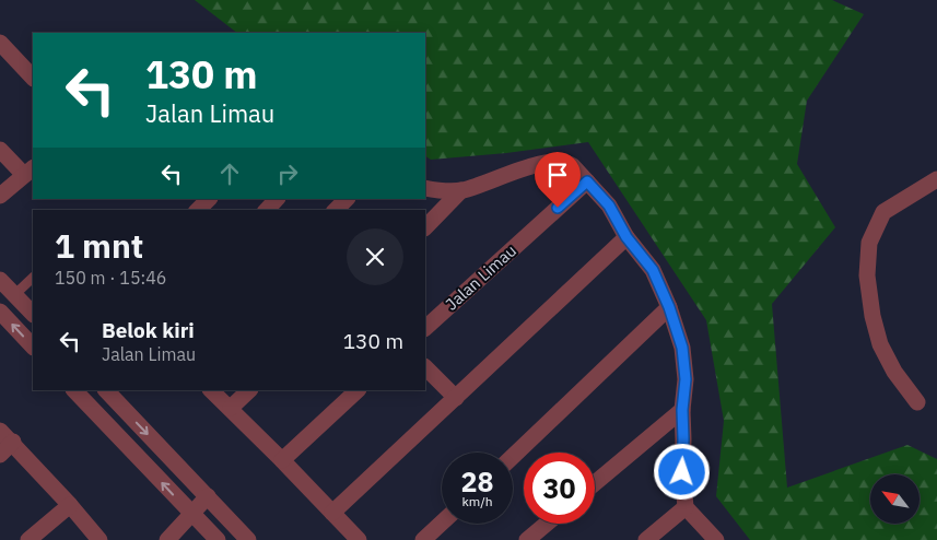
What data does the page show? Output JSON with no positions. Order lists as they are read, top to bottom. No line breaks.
{"streets":{"street":["Jalan Limau"]},"north":"top left","page":{"turn":["130 m","Jalan Limau"],"heading":["1 mnt","150 m · 15:46"],"list":[{"name":"Belok kiri","note":"Jalan Limau","value":"130 m"}],"speed":"28 km/h","limit":"30"}}
